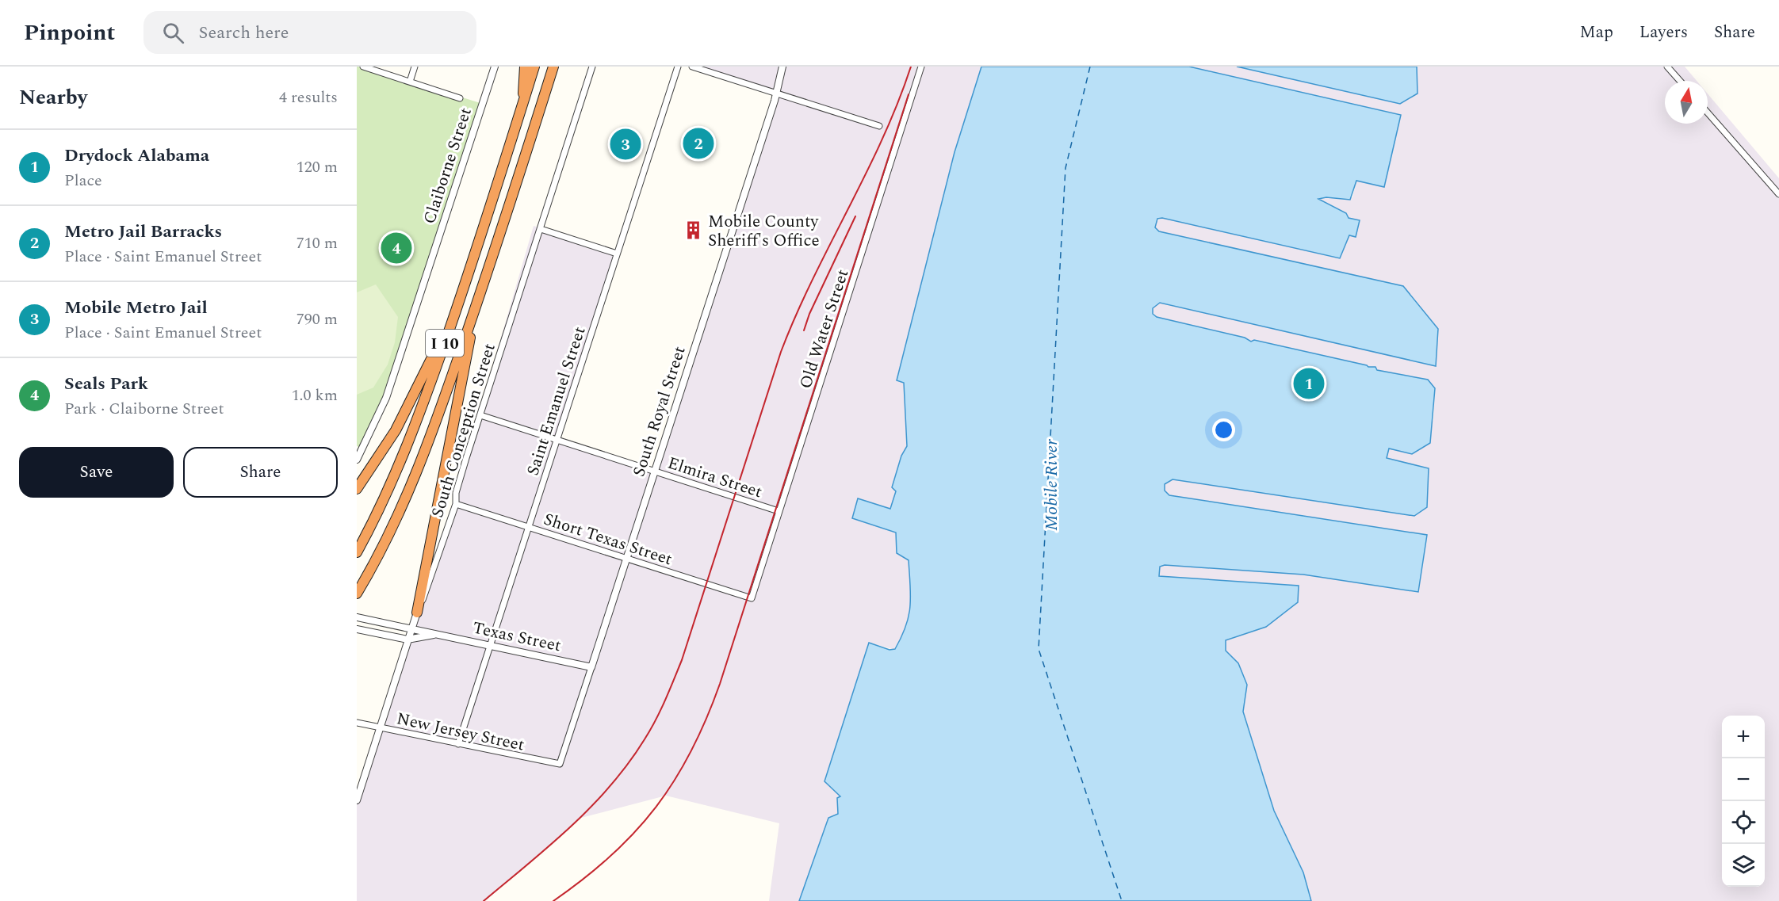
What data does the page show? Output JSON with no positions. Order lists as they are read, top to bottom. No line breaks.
{"streets":{"highway":["I 10"],"street":["Claiborne Street","Old Water Street","Saint Emanuel Street","South Royal Street","South Conception Street","Elmira Street","Short Texas Street","Texas Street","New Jersey Street"]},"crossings":[["Old Water Street","Elmira Street"],["Old Water Street","Short Texas Street"],["Saint Emanuel Street","Elmira Street"],["Saint Emanuel Street","Short Texas Street"],["Saint Emanuel Street","Texas Street"],["Saint Emanuel Street","New Jersey Street"],["South Royal Street","Elmira Street"],["South Royal Street","Short Texas Street"],["South Royal Street","Texas Street"],["South Royal Street","New Jersey Street"],["South Conception Street","Elmira Street"],["South Conception Street","Short Texas Street"],["South Conception Street","Texas Street"],["South Conception Street","New Jersey Street"]],"water":["Mobile River"],"places":{"building":["Mobile County Sheriff's Office"]},"north":"top","page":{"header":"Pinpoint","search":"Search here","nav":["Map","Layers","Share"],"heading":["Nearby","4 results"],"pins":["2","3","4","1"],"list":[{"mark":"1","name":"Drydock Alabama","note":"Place","value":"120 m"},{"mark":"2","name":"Metro Jail Barracks","note":"Place · Saint Emanuel Street","value":"710 m"},{"mark":"3","name":"Mobile Metro Jail","note":"Place · Saint Emanuel Street","value":"790 m"},{"mark":"4","name":"Seals Park","note":"Park · Claiborne Street","value":"1.0 km"}],"buttons":["Save","Share"],"map_buttons":["+","−"]}}
